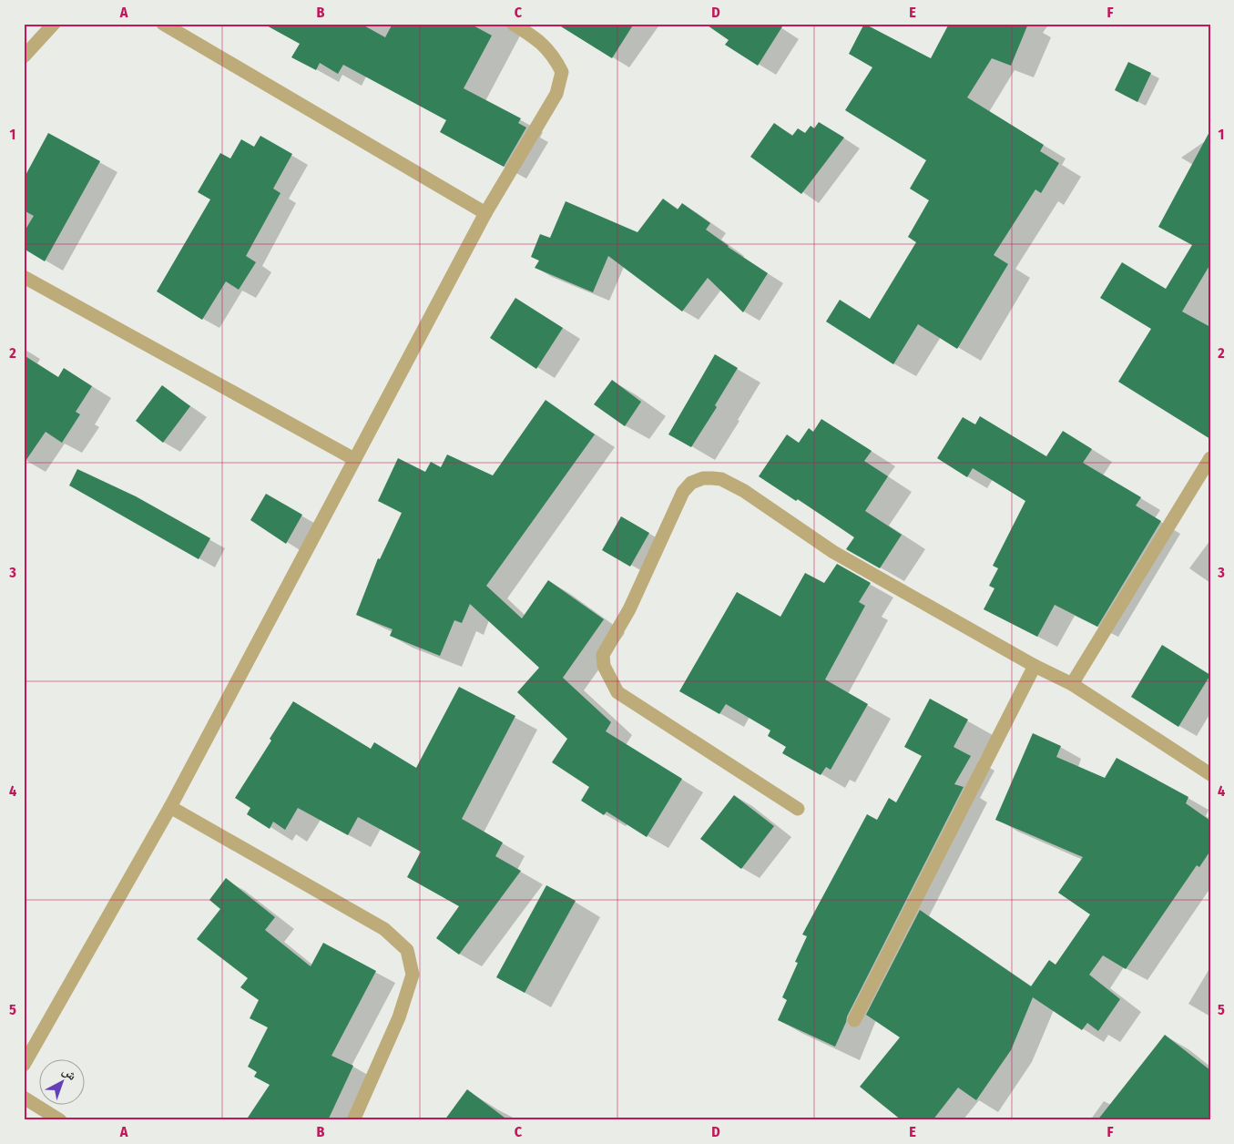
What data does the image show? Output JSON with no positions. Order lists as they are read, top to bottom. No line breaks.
{"north":"top right","grid":{"columns":["A","B","C","D","E","F"],"rows":["1","2","3","4","5"]}}
